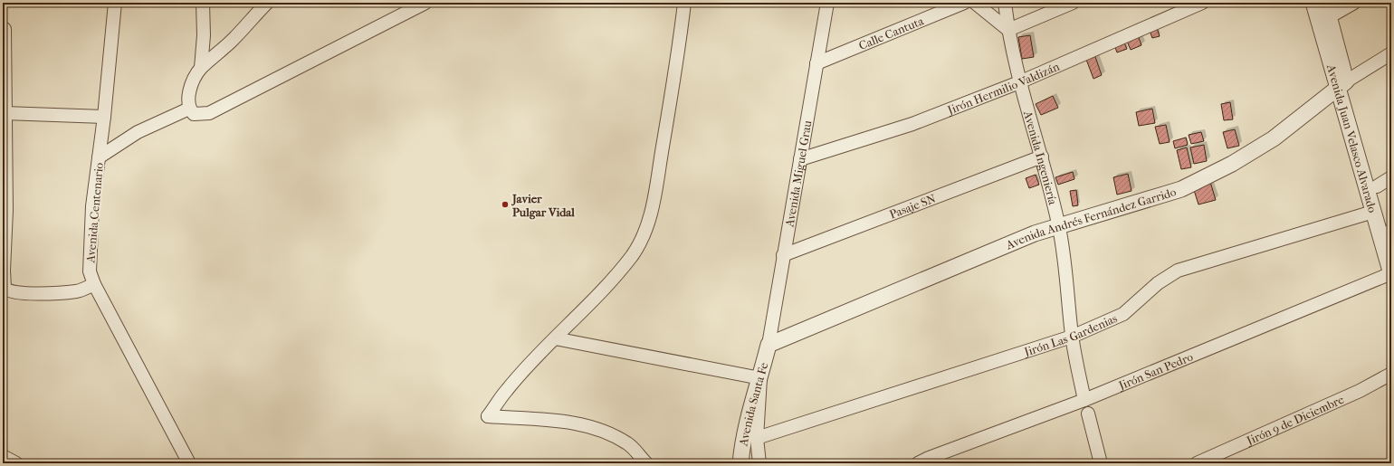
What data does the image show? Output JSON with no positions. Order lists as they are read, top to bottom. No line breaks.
{"streets":{"street":["Calle Cantuta","Jirón Hermilio Valdizán","Avenida Juan Velasco Alvarado","Avenida Ingeniería","Avenida Miguel Grau","Pasaje SN","Avenida Centenario","Avenida Andrés Fernández Garrido","Jirón Las Gardenias","Jirón San Pedro","Avenida Santa Fe","Jirón 9 de Diciembre"]},"crossings":[["Calle Cantuta","Avenida Miguel Grau"],["Jirón Hermilio Valdizán","Avenida Ingeniería"],["Jirón Hermilio Valdizán","Avenida Miguel Grau"],["Avenida Juan Velasco Alvarado","Avenida Andrés Fernández Garrido"],["Avenida Juan Velasco Alvarado","Jirón Las Gardenias"],["Avenida Juan Velasco Alvarado","Jirón San Pedro"],["Avenida Ingeniería","Pasaje SN"],["Avenida Ingeniería","Avenida Andrés Fernández Garrido"],["Avenida Ingeniería","Jirón Las Gardenias"],["Avenida Ingeniería","Jirón San Pedro"],["Avenida Miguel Grau","Pasaje SN"],["Avenida Miguel Grau","Avenida Andrés Fernández Garrido"],["Avenida Miguel Grau","Avenida Santa Fe"],["Avenida Andrés Fernández Garrido","Avenida Santa Fe"]],"places":["Javier Pulgar Vidal"]}
